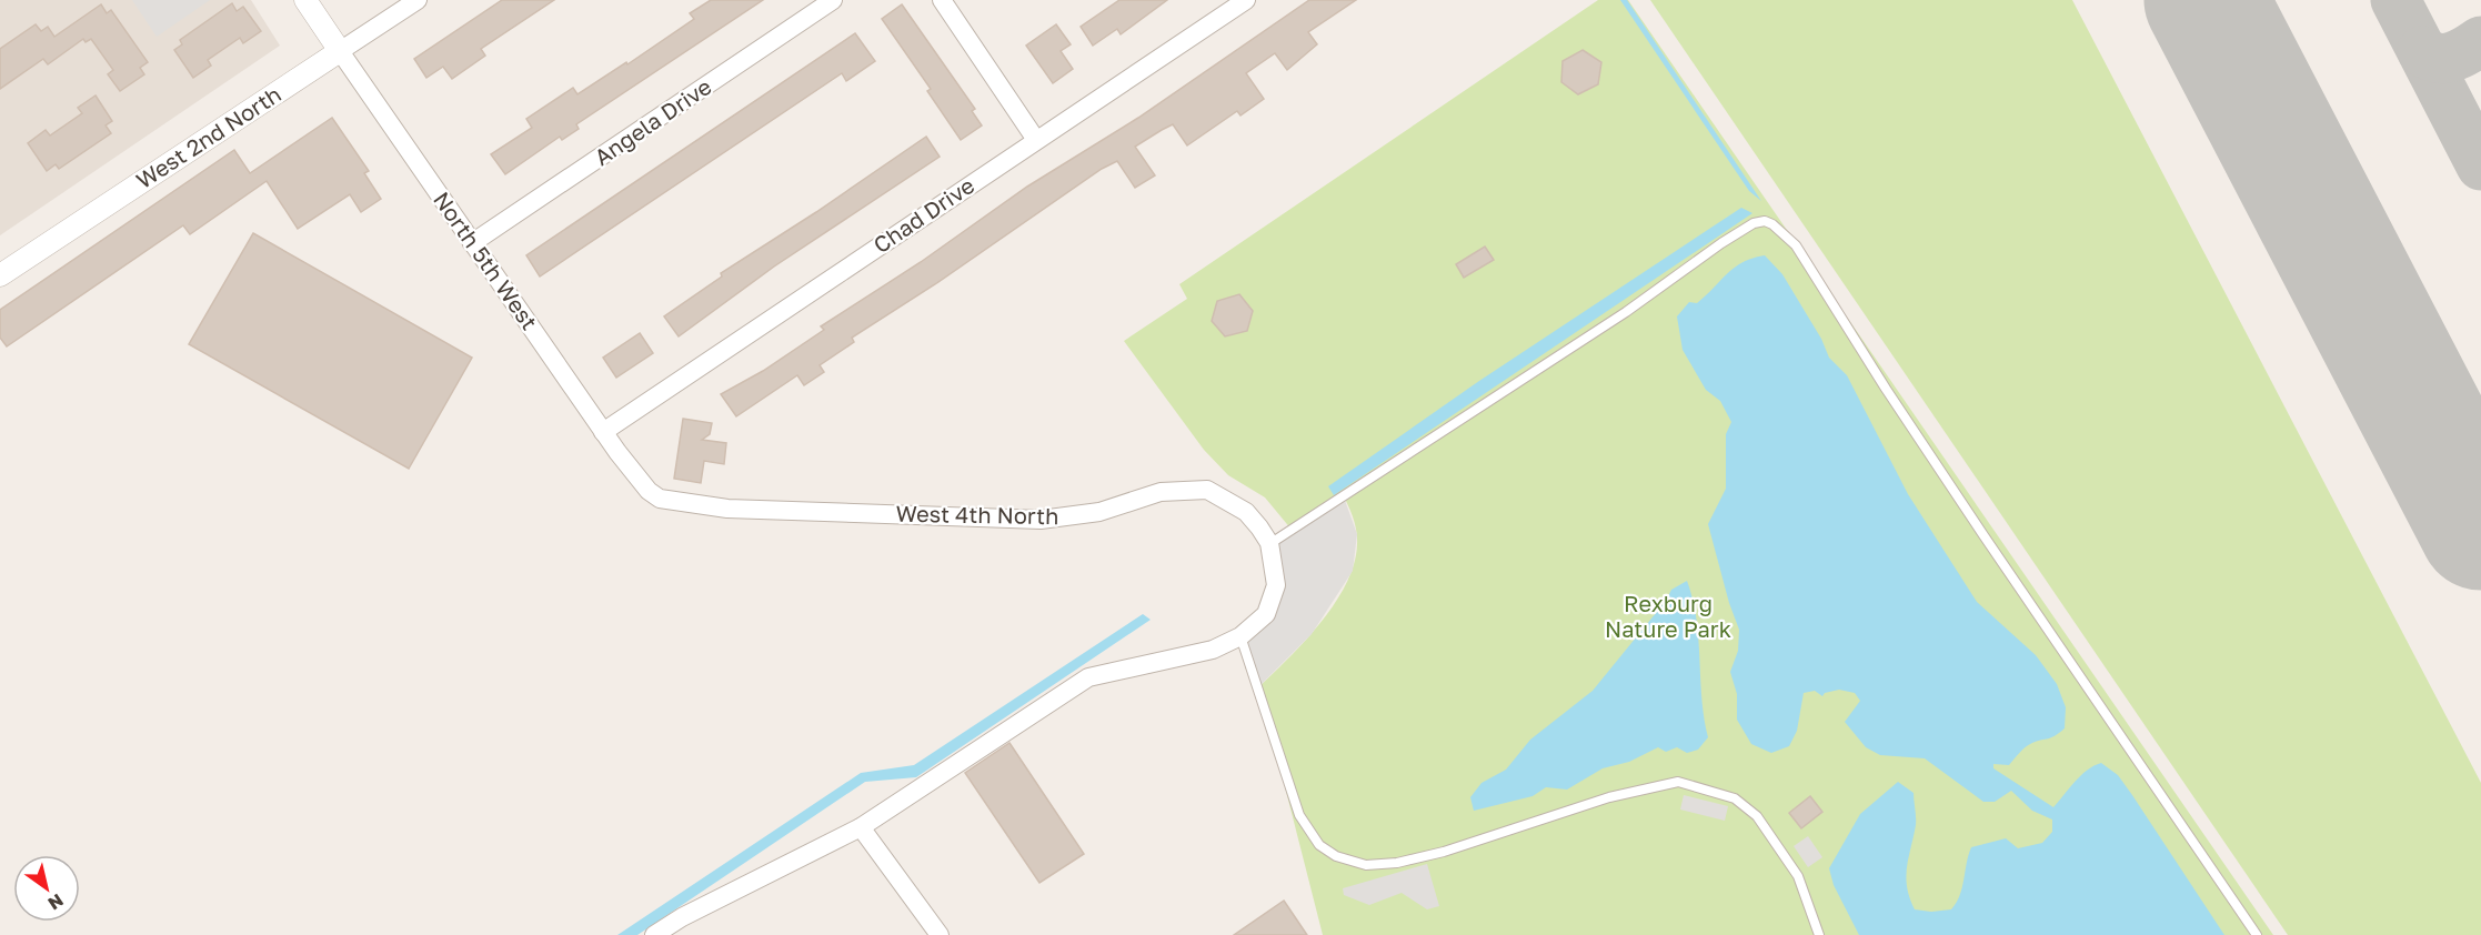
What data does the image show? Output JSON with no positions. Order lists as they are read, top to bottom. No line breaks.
{"streets":{"street":["Angela Drive","West 2nd North","Chad Drive","North 5th West","West 4th North"]},"crossings":[["Angela Drive","North 5th West"],["West 2nd North","North 5th West"],["Chad Drive","North 5th West"],["North 5th West","West 4th North"]],"parks":["Rexburg Nature Park"],"north":"bottom right"}
